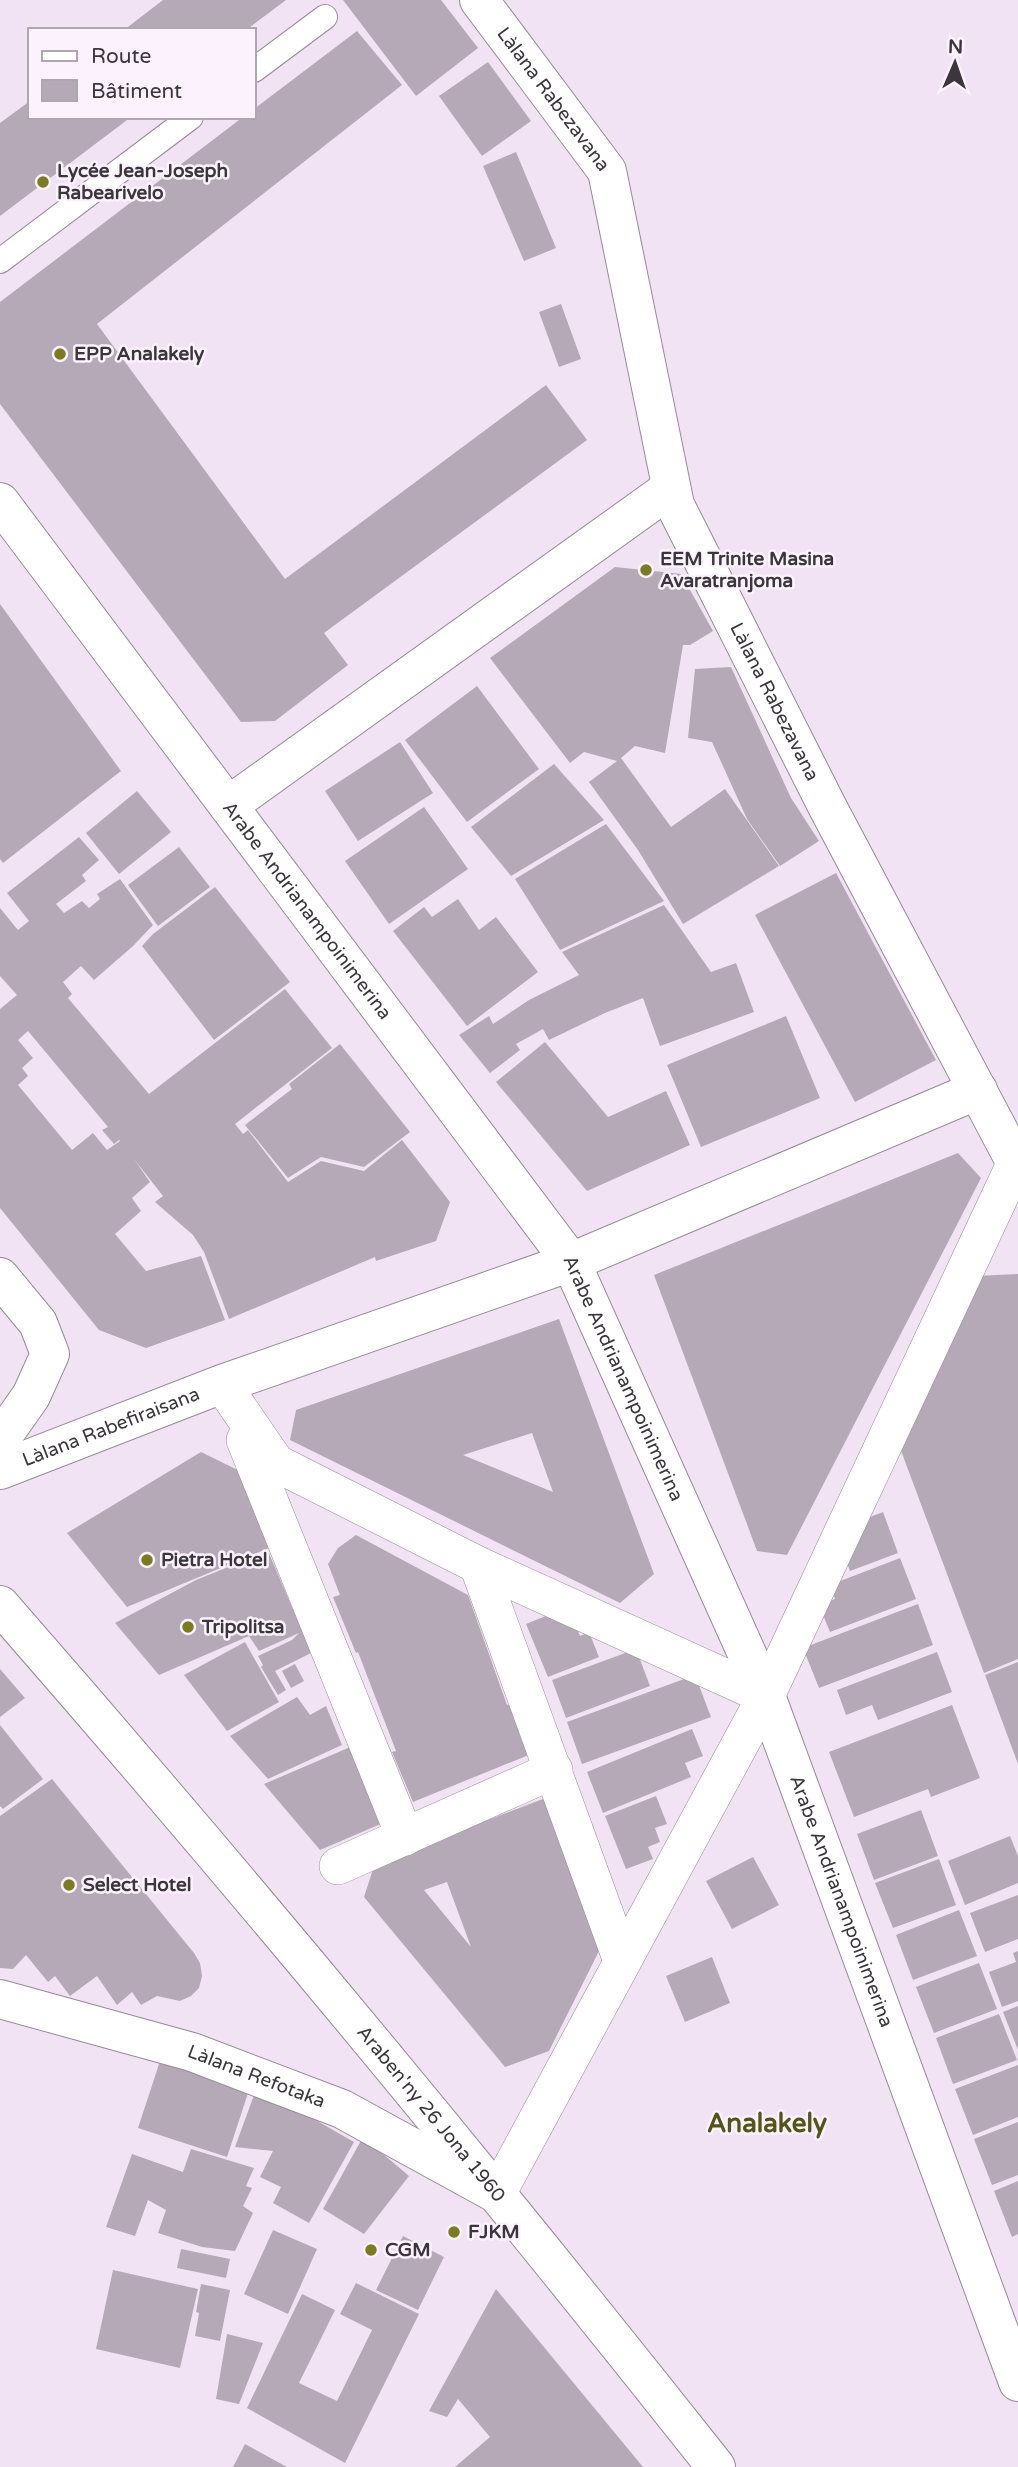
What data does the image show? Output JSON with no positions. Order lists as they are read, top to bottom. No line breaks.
{"streets":{"street":["Làlana Rabezavana","Arabe Andrianampoinimerina","Làlana Rabefiraisana","Làlana Refotaka","Araben'ny 26 Jona 1960"]},"crossings":[["Làlana Rabezavana","Làlana Rabefiraisana"],["Arabe Andrianampoinimerina","Làlana Rabefiraisana"],["Làlana Refotaka","Araben'ny 26 Jona 1960"]],"districts":["Analakely"],"places":["Lycée Jean-Joseph Rabearivelo","EPP Analakely","EEM Trinite Masina Avaratranjoma","Pietra Hotel","Tripolitsa","Select Hotel","FJKM","CGM"],"legend":["Route","Bâtiment"],"north":"top"}
